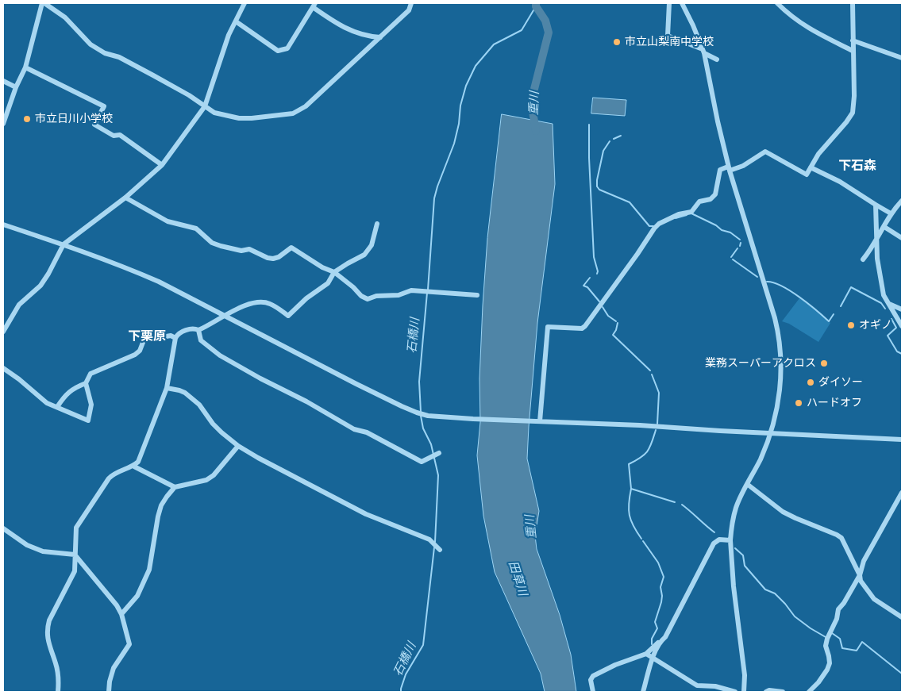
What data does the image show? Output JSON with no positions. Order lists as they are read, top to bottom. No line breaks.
{"districts":["下石森","下栗原"],"water":["重川","石橋川","田草川"],"places":["市立山梨南中学校","市立日川小学校","オギノ","業務スーパーアクロス","ダイソー","ハードオフ"]}
